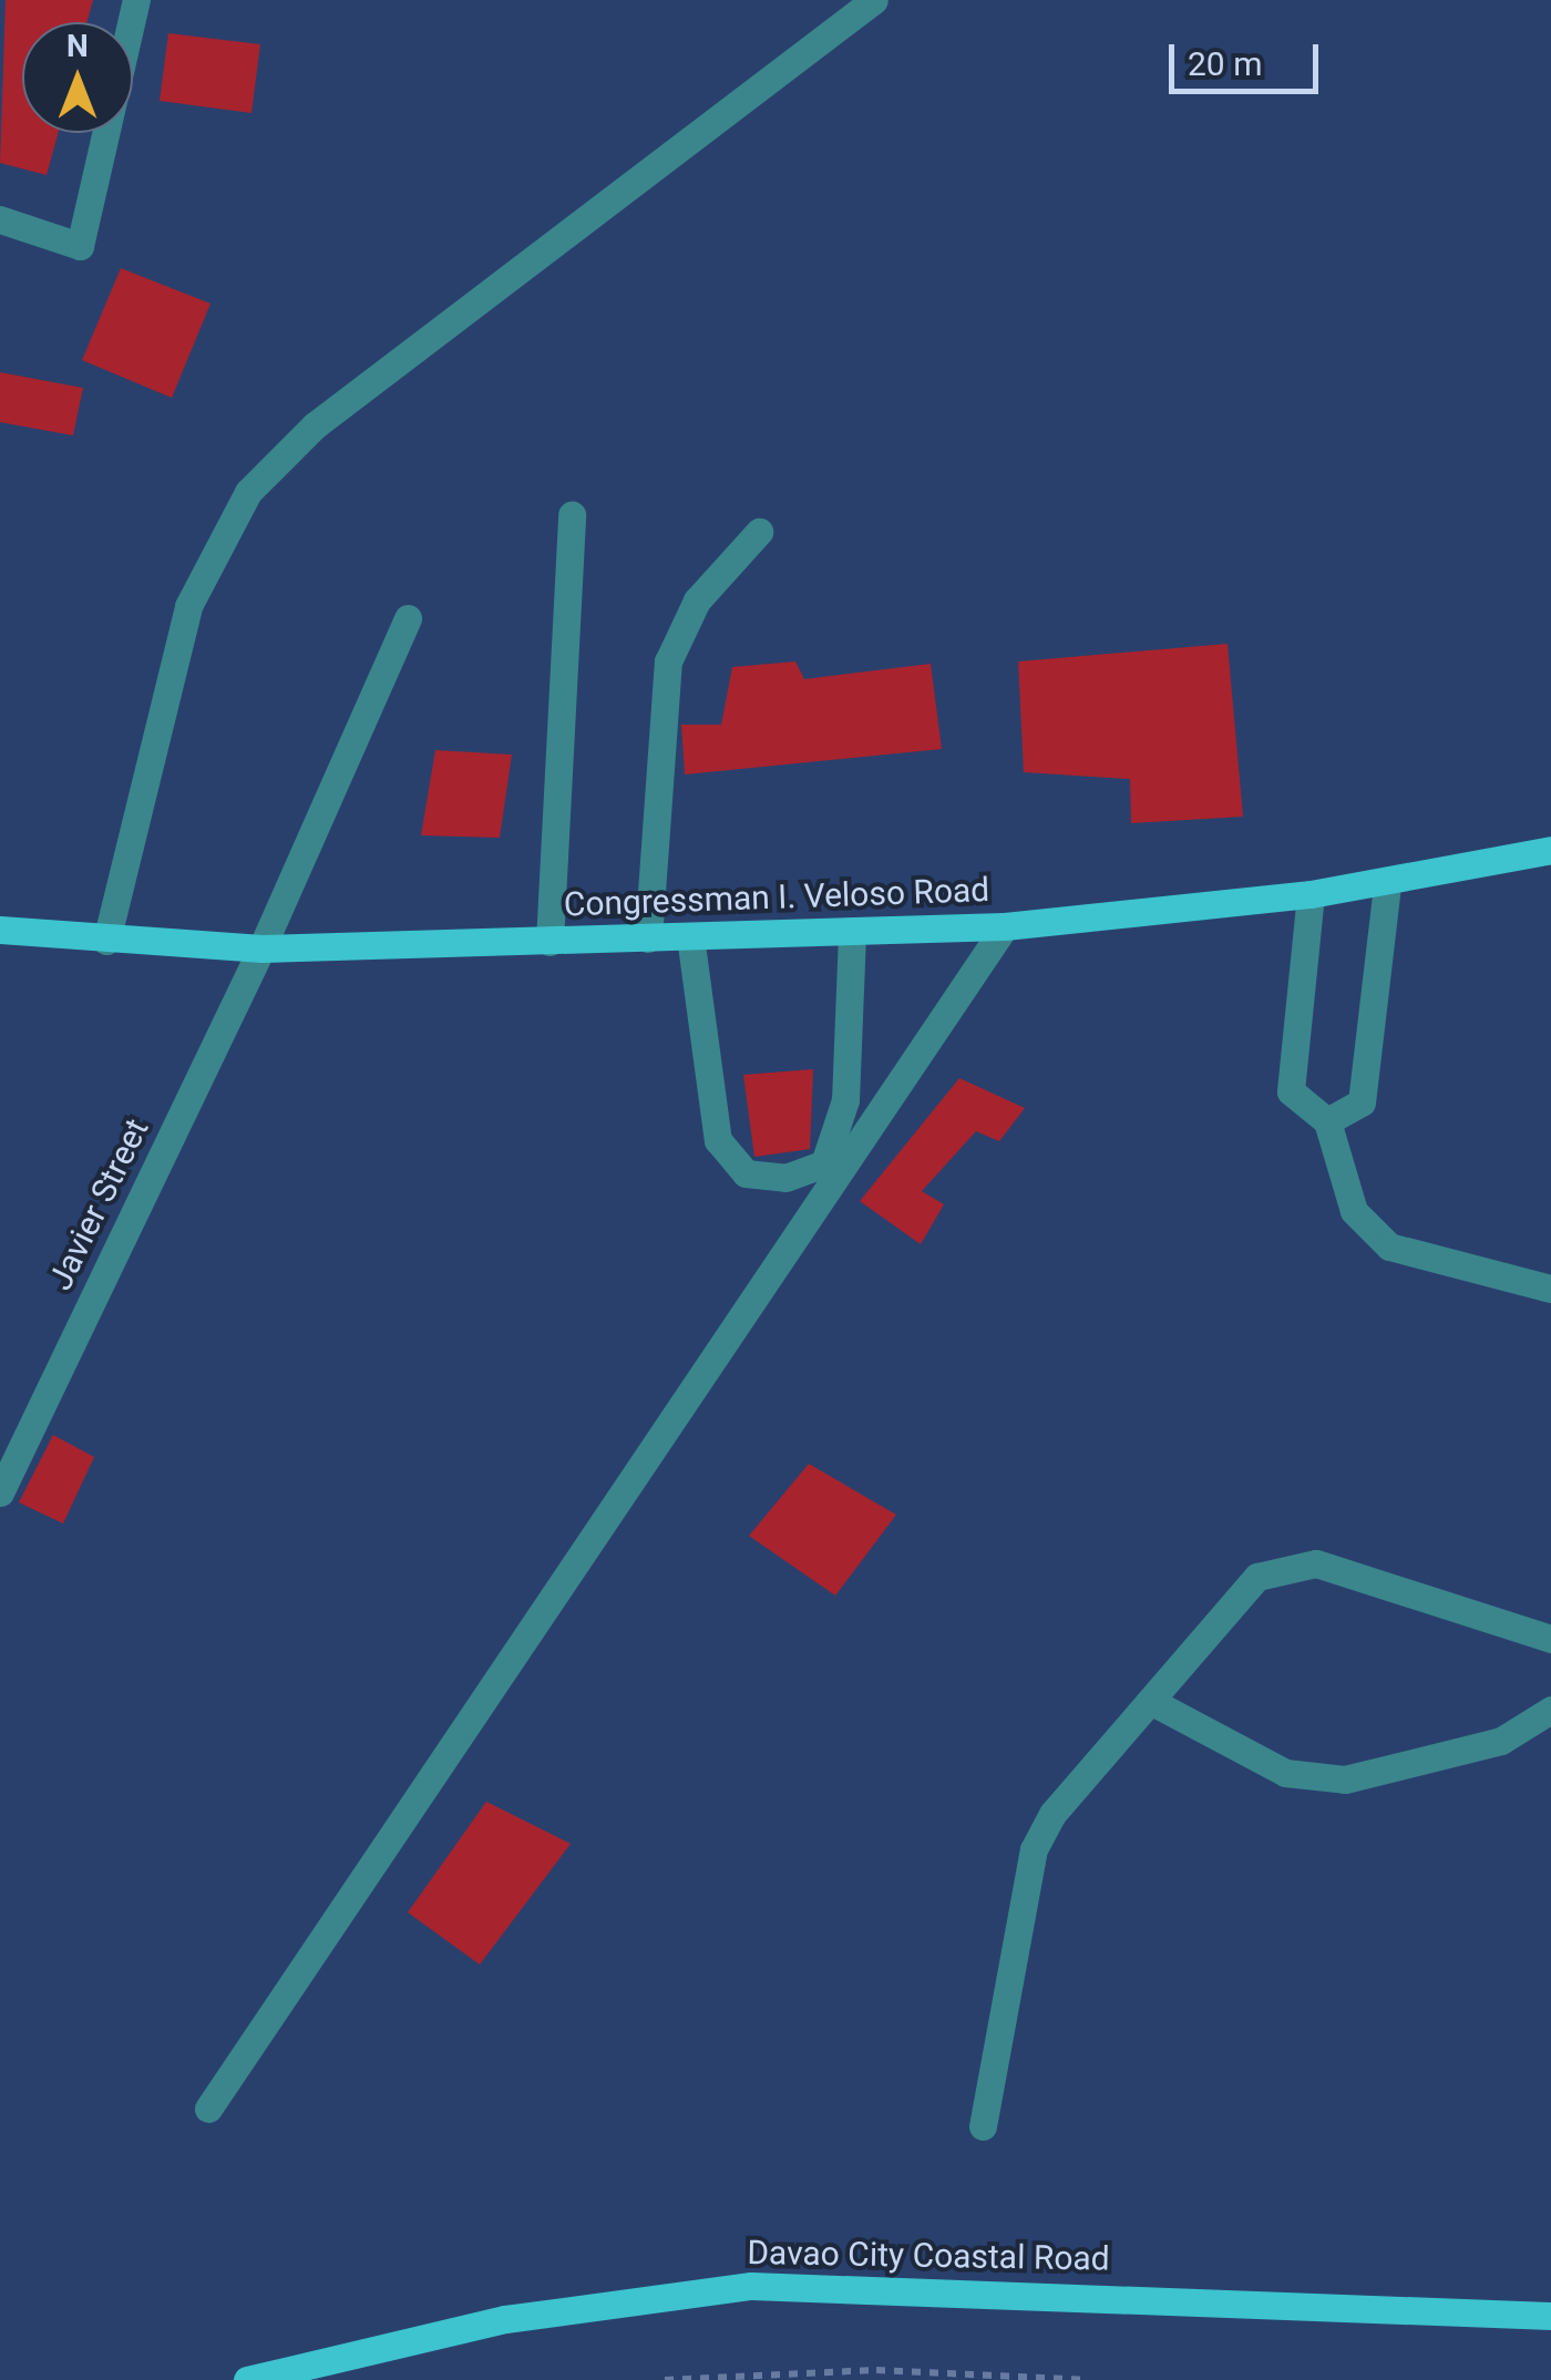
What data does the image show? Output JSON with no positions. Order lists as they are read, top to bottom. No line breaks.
{"streets":{"main road":["Congressman I. Veloso Road","Davao City Coastal Road"],"street":["Javier Street"]},"crossings":[["Congressman I. Veloso Road","Javier Street"]],"scale_bar":"20 m","north":"top"}
